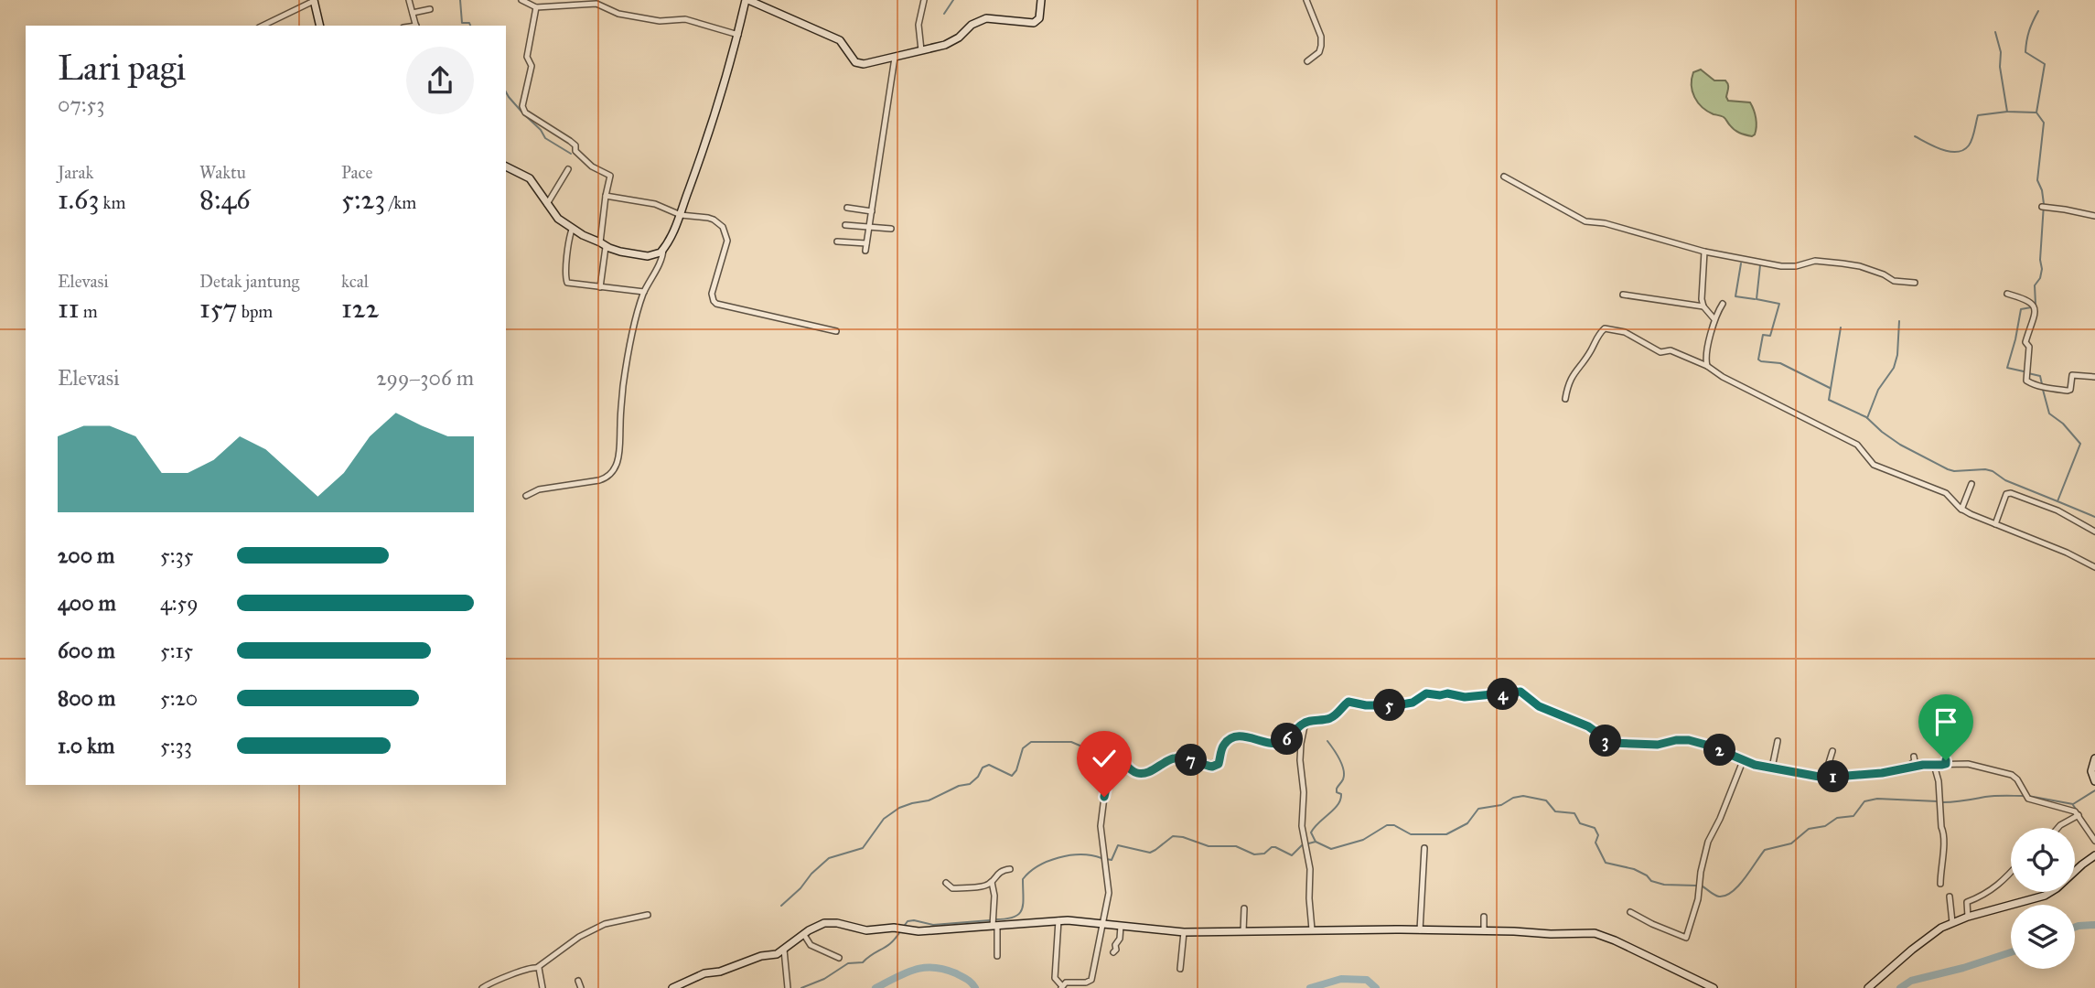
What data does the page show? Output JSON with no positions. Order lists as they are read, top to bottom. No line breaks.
{"page":{"heading":["Lari pagi","07:53"],"stats":[["Jarak","1.63 km"],["Waktu","8:46"],["Pace","5:23 /km"],["Elevasi","11 m"],["Detak jantung","157 bpm"],["kcal","122"]],"chart":["Elevasi","299–306 m"],"list":[{"name":"200 m","note":"5:35"},{"name":"400 m","note":"4:59"},{"name":"600 m","note":"5:15"},{"name":"800 m","note":"5:20"},{"name":"1.0 km","note":"5:33"}],"pins":["4","5","6","3","2","7","1"]}}
